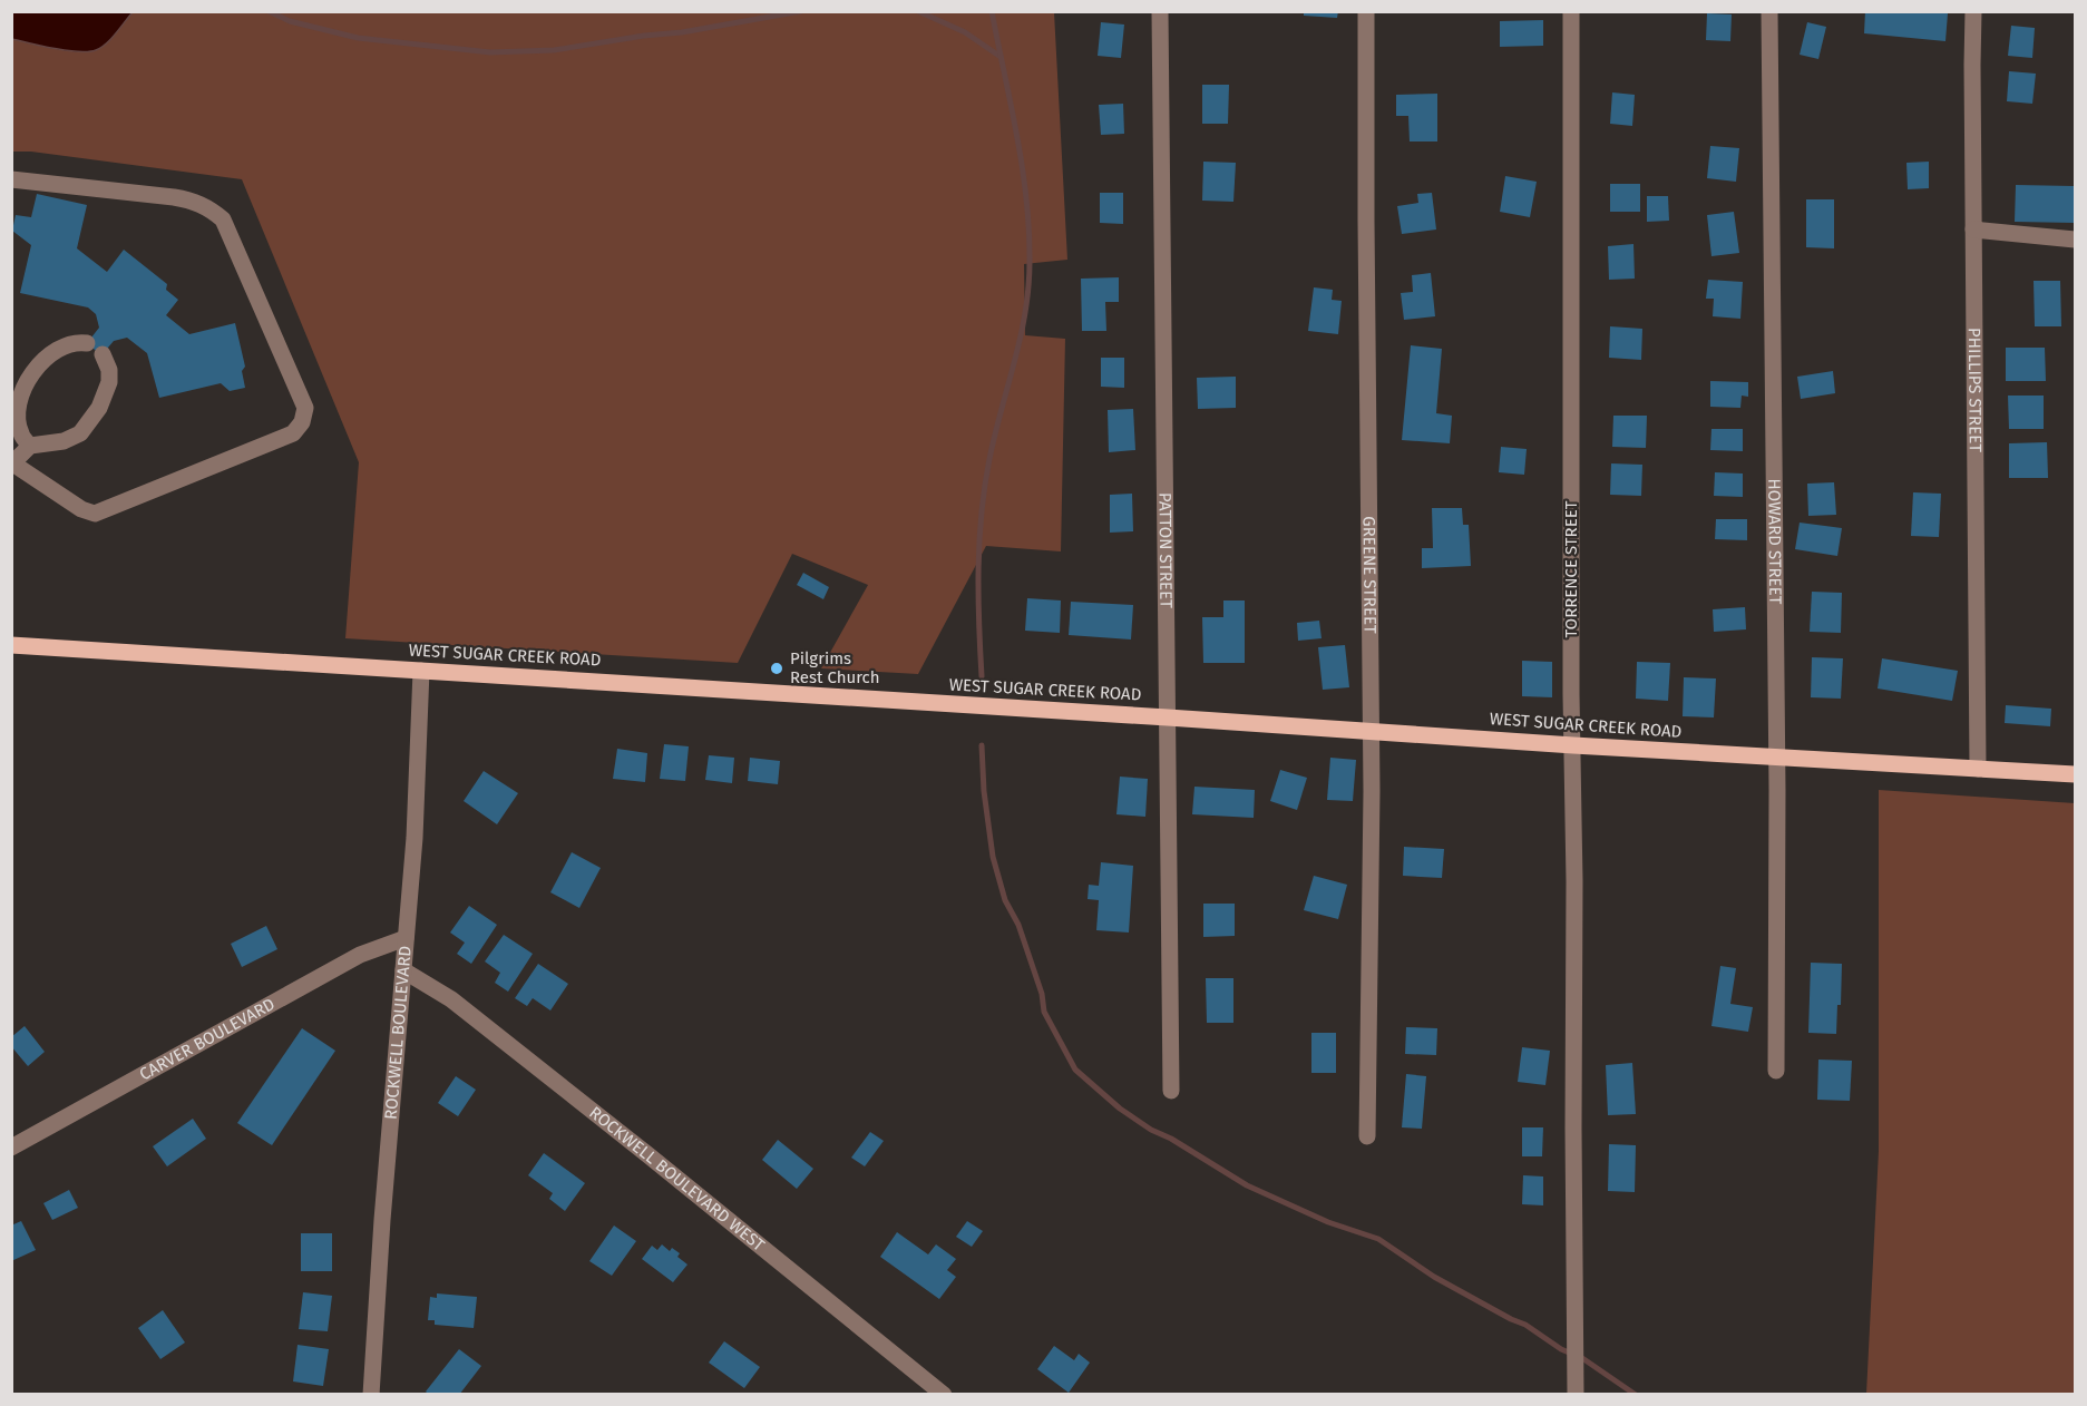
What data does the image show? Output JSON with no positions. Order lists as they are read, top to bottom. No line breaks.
{"streets":{"main road":["WEST SUGAR CREEK ROAD"],"street":["PHILLIPS STREET","HOWARD STREET","PATTON STREET","TORRENCE STREET","GREENE STREET","ROCKWELL BOULEVARD","CARVER BOULEVARD","ROCKWELL BOULEVARD WEST"]},"crossings":[["PHILLIPS STREET","WEST SUGAR CREEK ROAD"],["HOWARD STREET","WEST SUGAR CREEK ROAD"],["PATTON STREET","WEST SUGAR CREEK ROAD"],["TORRENCE STREET","WEST SUGAR CREEK ROAD"],["GREENE STREET","WEST SUGAR CREEK ROAD"],["WEST SUGAR CREEK ROAD","ROCKWELL BOULEVARD"],["ROCKWELL BOULEVARD","CARVER BOULEVARD"],["ROCKWELL BOULEVARD","ROCKWELL BOULEVARD WEST"]],"places":["Pilgrims Rest Church"]}
